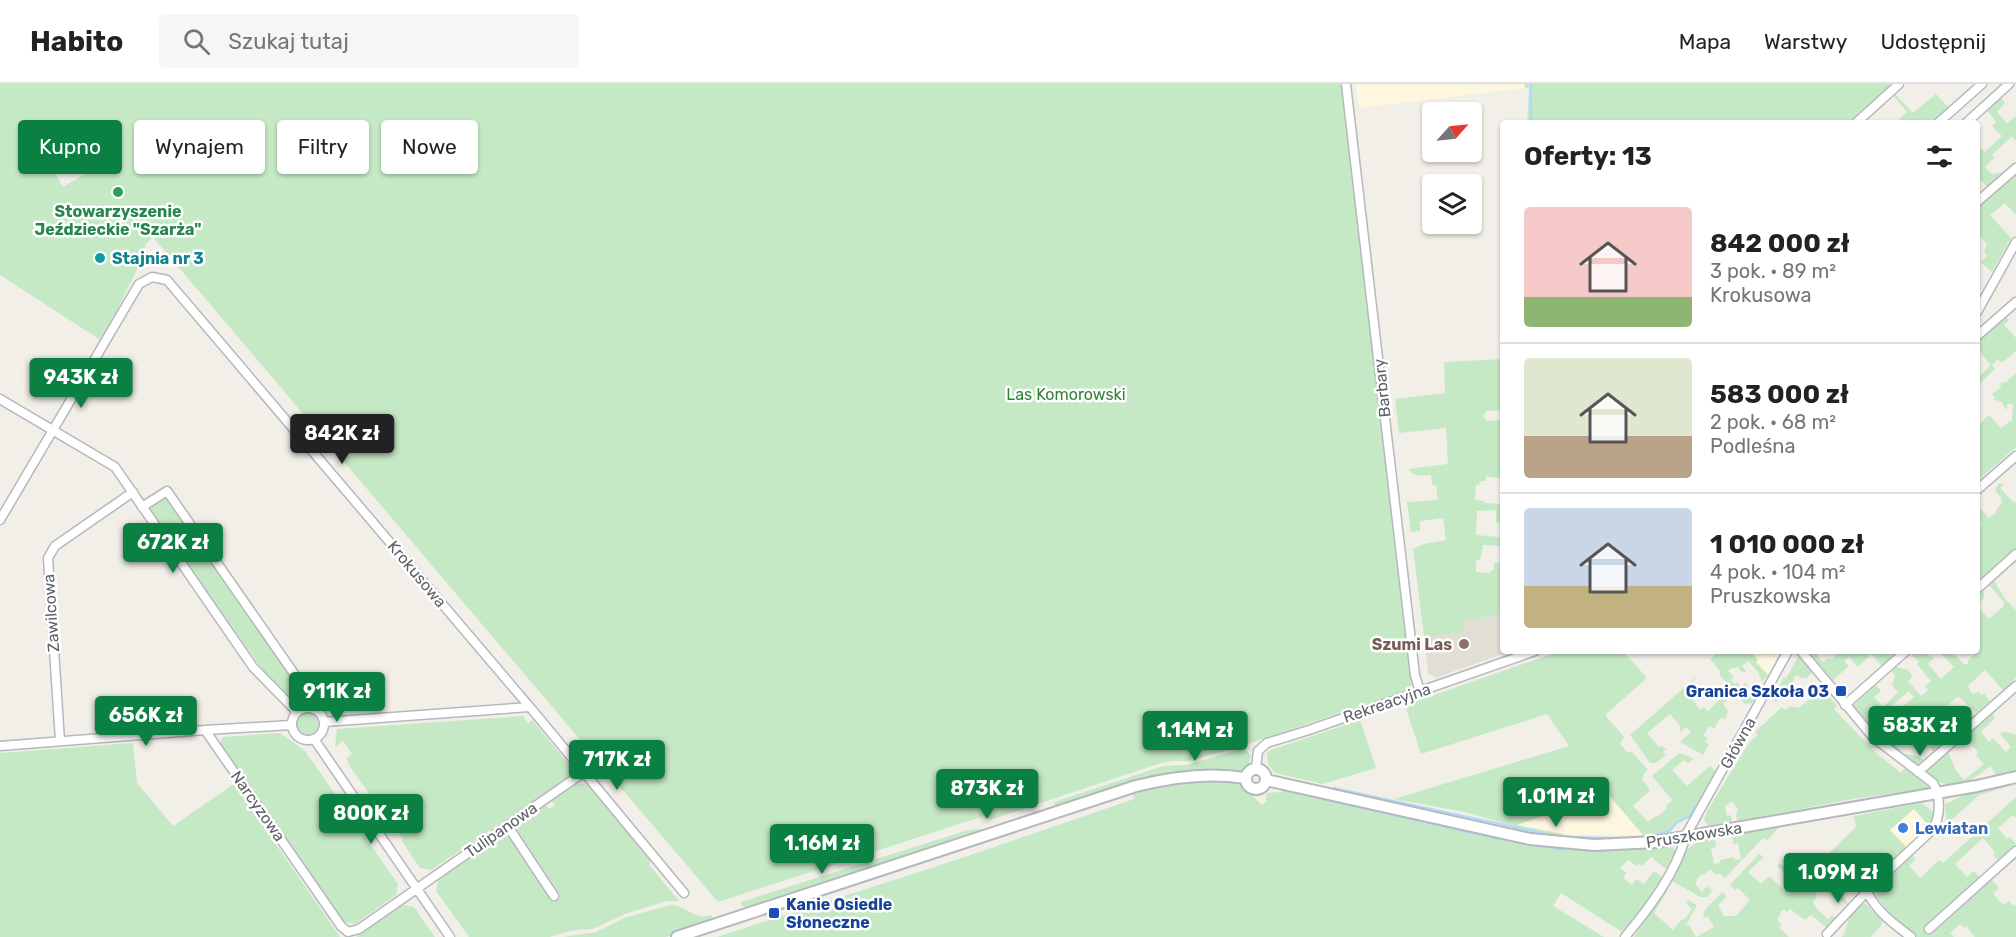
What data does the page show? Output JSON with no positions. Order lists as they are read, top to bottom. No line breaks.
{"streets":{"street":["Barbary","Krokusowa","Zawilcowa","Rekreacyjna","Główna","Narcyzowa","Tulipanowa","Pruszkowska"]},"crossings":[["Barbary","Rekreacyjna"],["Krokusowa","Tulipanowa"],["Rekreacyjna","Pruszkowska"],["Główna","Pruszkowska"],["Narcyzowa","Tulipanowa"]],"parks":["Las Komorowski"],"places":{"other":["Stowarzyszenie Jeździeckie \"Szarża\"","Stajnia nr 3","Szumi Las","Lewiatan"],"transit":["Granica Szkoła 03","Kanie Osiedle Słoneczne"]},"north":"top right","page":{"header":"Habito","search":"Szukaj tutaj","nav":["Mapa","Warstwy","Udostępnij"],"chip":["Kupno","Wynajem","Filtry","Nowe"],"heading":"Oferty: 13","list":[{"name":"842 000 zł","note":"3 pok. · 89 m² · Krokusowa"},{"name":"583 000 zł","note":"2 pok. · 68 m² · Podleśna"},{"name":"1 010 000 zł","note":"4 pok. · 104 m² · Pruszkowska"}],"price":["943K zł","842K zł","672K zł","911K zł","656K zł","583K zł","1.14M zł","717K zł","873K zł","1.01M zł","800K zł","1.16M zł","1.09M zł"]}}
